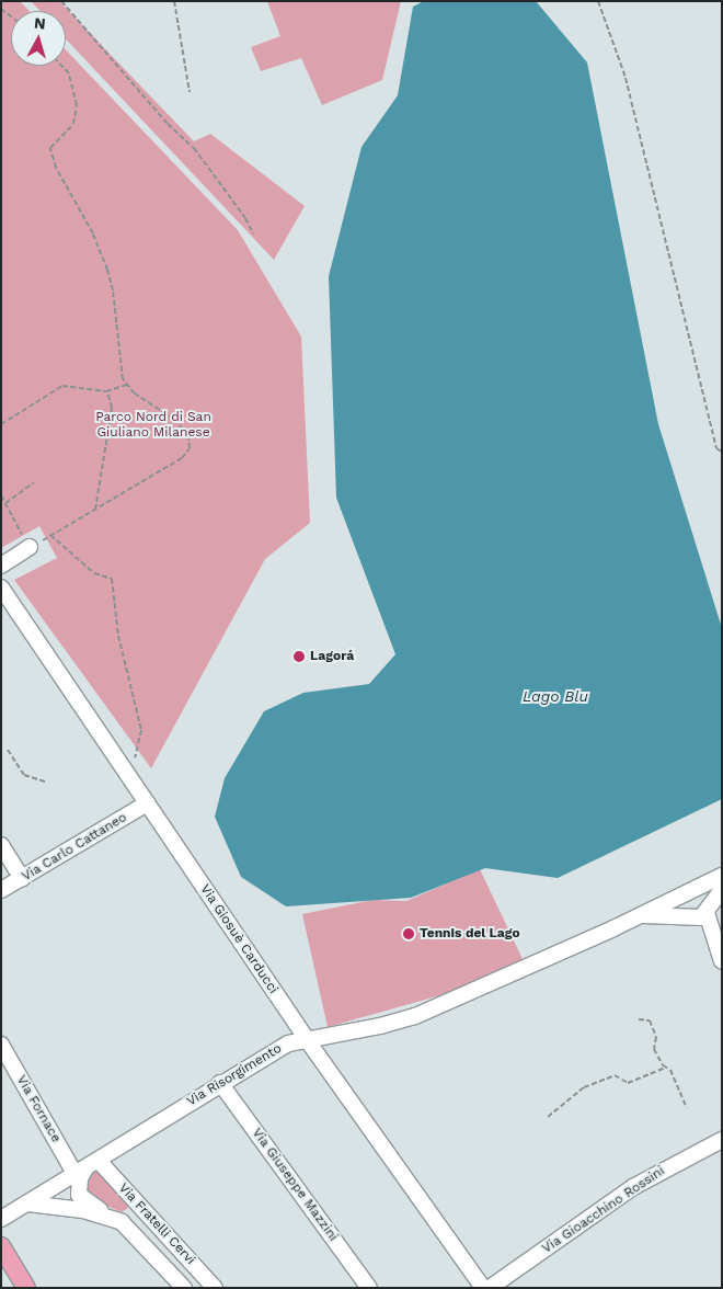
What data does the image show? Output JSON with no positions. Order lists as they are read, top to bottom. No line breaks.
{"streets":{"street":["Via Carlo Cattaneo","Via Giosuè Carducci","Via Risorgimento","Via Fornace","Via Giuseppe Mazzini","Via Gioacchino Rossini","Via Fratelli Cervi"]},"crossings":[["Via Carlo Cattaneo","Via Giosuè Carducci"],["Via Giosuè Carducci","Via Risorgimento"],["Via Risorgimento","Via Fornace"],["Via Risorgimento","Via Giuseppe Mazzini"],["Via Risorgimento","Via Fratelli Cervi"],["Via Fornace","Via Fratelli Cervi"]],"water":["Lago Blu"],"parks":["Parco Nord di San Giuliano Milanese"],"places":["Lagorá","Tennis del Lago"],"north":"top"}
